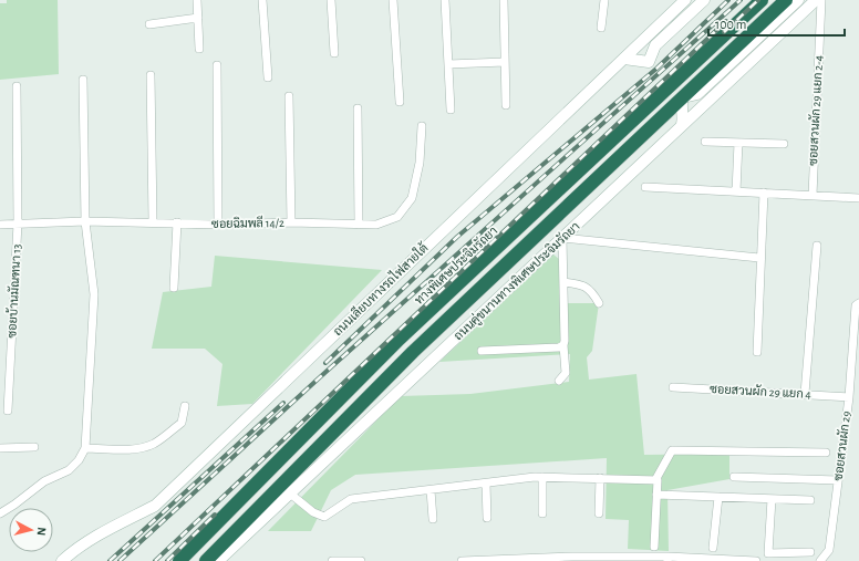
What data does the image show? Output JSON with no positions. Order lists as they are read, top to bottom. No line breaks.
{"streets":{"highway":["ทางพิเศษประจิมรัถยา"],"main road":["ถนนคู่ขนานทางพิเศษประจิมรัถยา","ถนนเลียบทางรถไฟสายใต้"],"street":["ซอยสวนผัก 29 แยก 2-4","ซอยฉิมพลี 14/2","ซอยบ้านมัณฑนา 13","ซอยสวนผัก 29 แยก 4","ซอยสวนผัก 29"]},"crossings":[["ซอยฉิมพลี 14/2","ซอยบ้านมัณฑนา 13"],["ซอยสวนผัก 29 แยก 4","ซอยสวนผัก 29"]],"scale_bar":"100 m","north":"right"}
